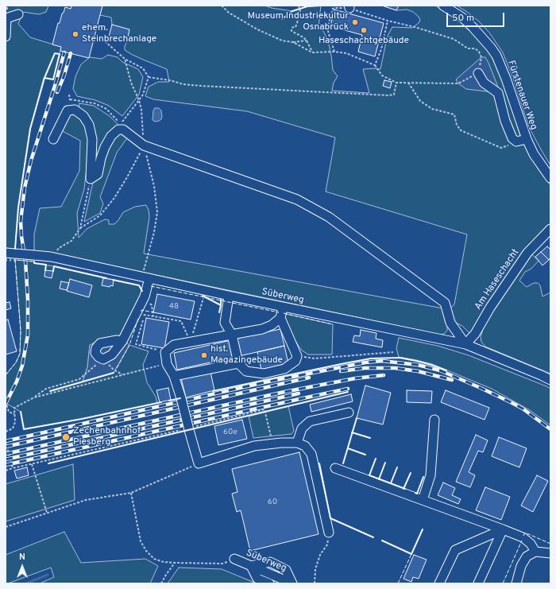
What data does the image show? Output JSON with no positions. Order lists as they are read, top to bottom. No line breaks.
{"streets":{"street":["Fürstenauer Weg","Am Haseschacht","Süberweg"]},"crossings":[["Am Haseschacht","Süberweg"]],"places":["Museum Industriekultur Osnabrück","Haseschachtgebäude","ehem. Steinbrechanlage","hist. Magazingebäude","Zechenbahnhof Piesberg"],"house_numbers":["48","60e","60"],"scale_bar":"50 m","north":"top"}
